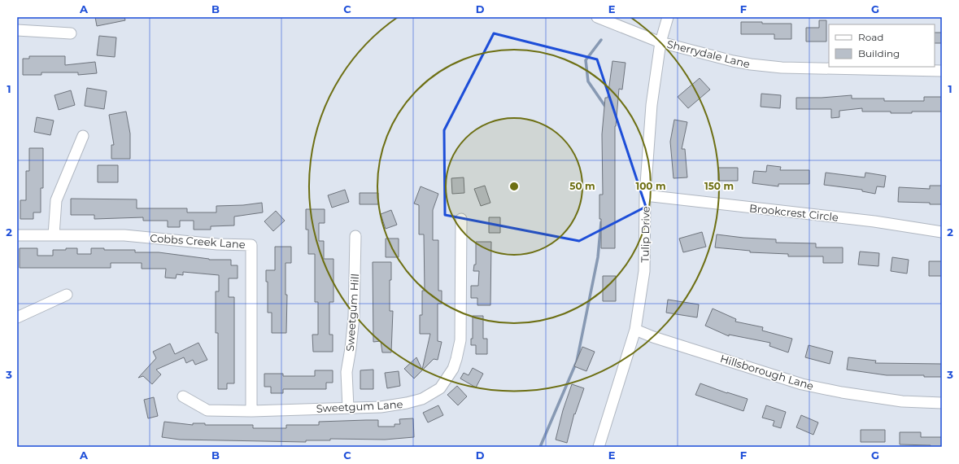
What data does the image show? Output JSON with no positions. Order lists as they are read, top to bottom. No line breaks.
{"streets":{"street":["Sherrydale Lane","Brookcrest Circle","Tulip Drive","Cobbs Creek Lane","Sweetgum Hill","Hillsborough Lane","Sweetgum Lane"]},"crossings":[["Sherrydale Lane","Tulip Drive"],["Brookcrest Circle","Tulip Drive"],["Tulip Drive","Hillsborough Lane"],["Cobbs Creek Lane","Sweetgum Lane"],["Sweetgum Hill","Sweetgum Lane"]],"legend":["Road","Building"],"grid":{"columns":["A","B","C","D","E","F","G"],"rows":["1","2","3"]},"rings":["50 m","100 m","150 m"]}
